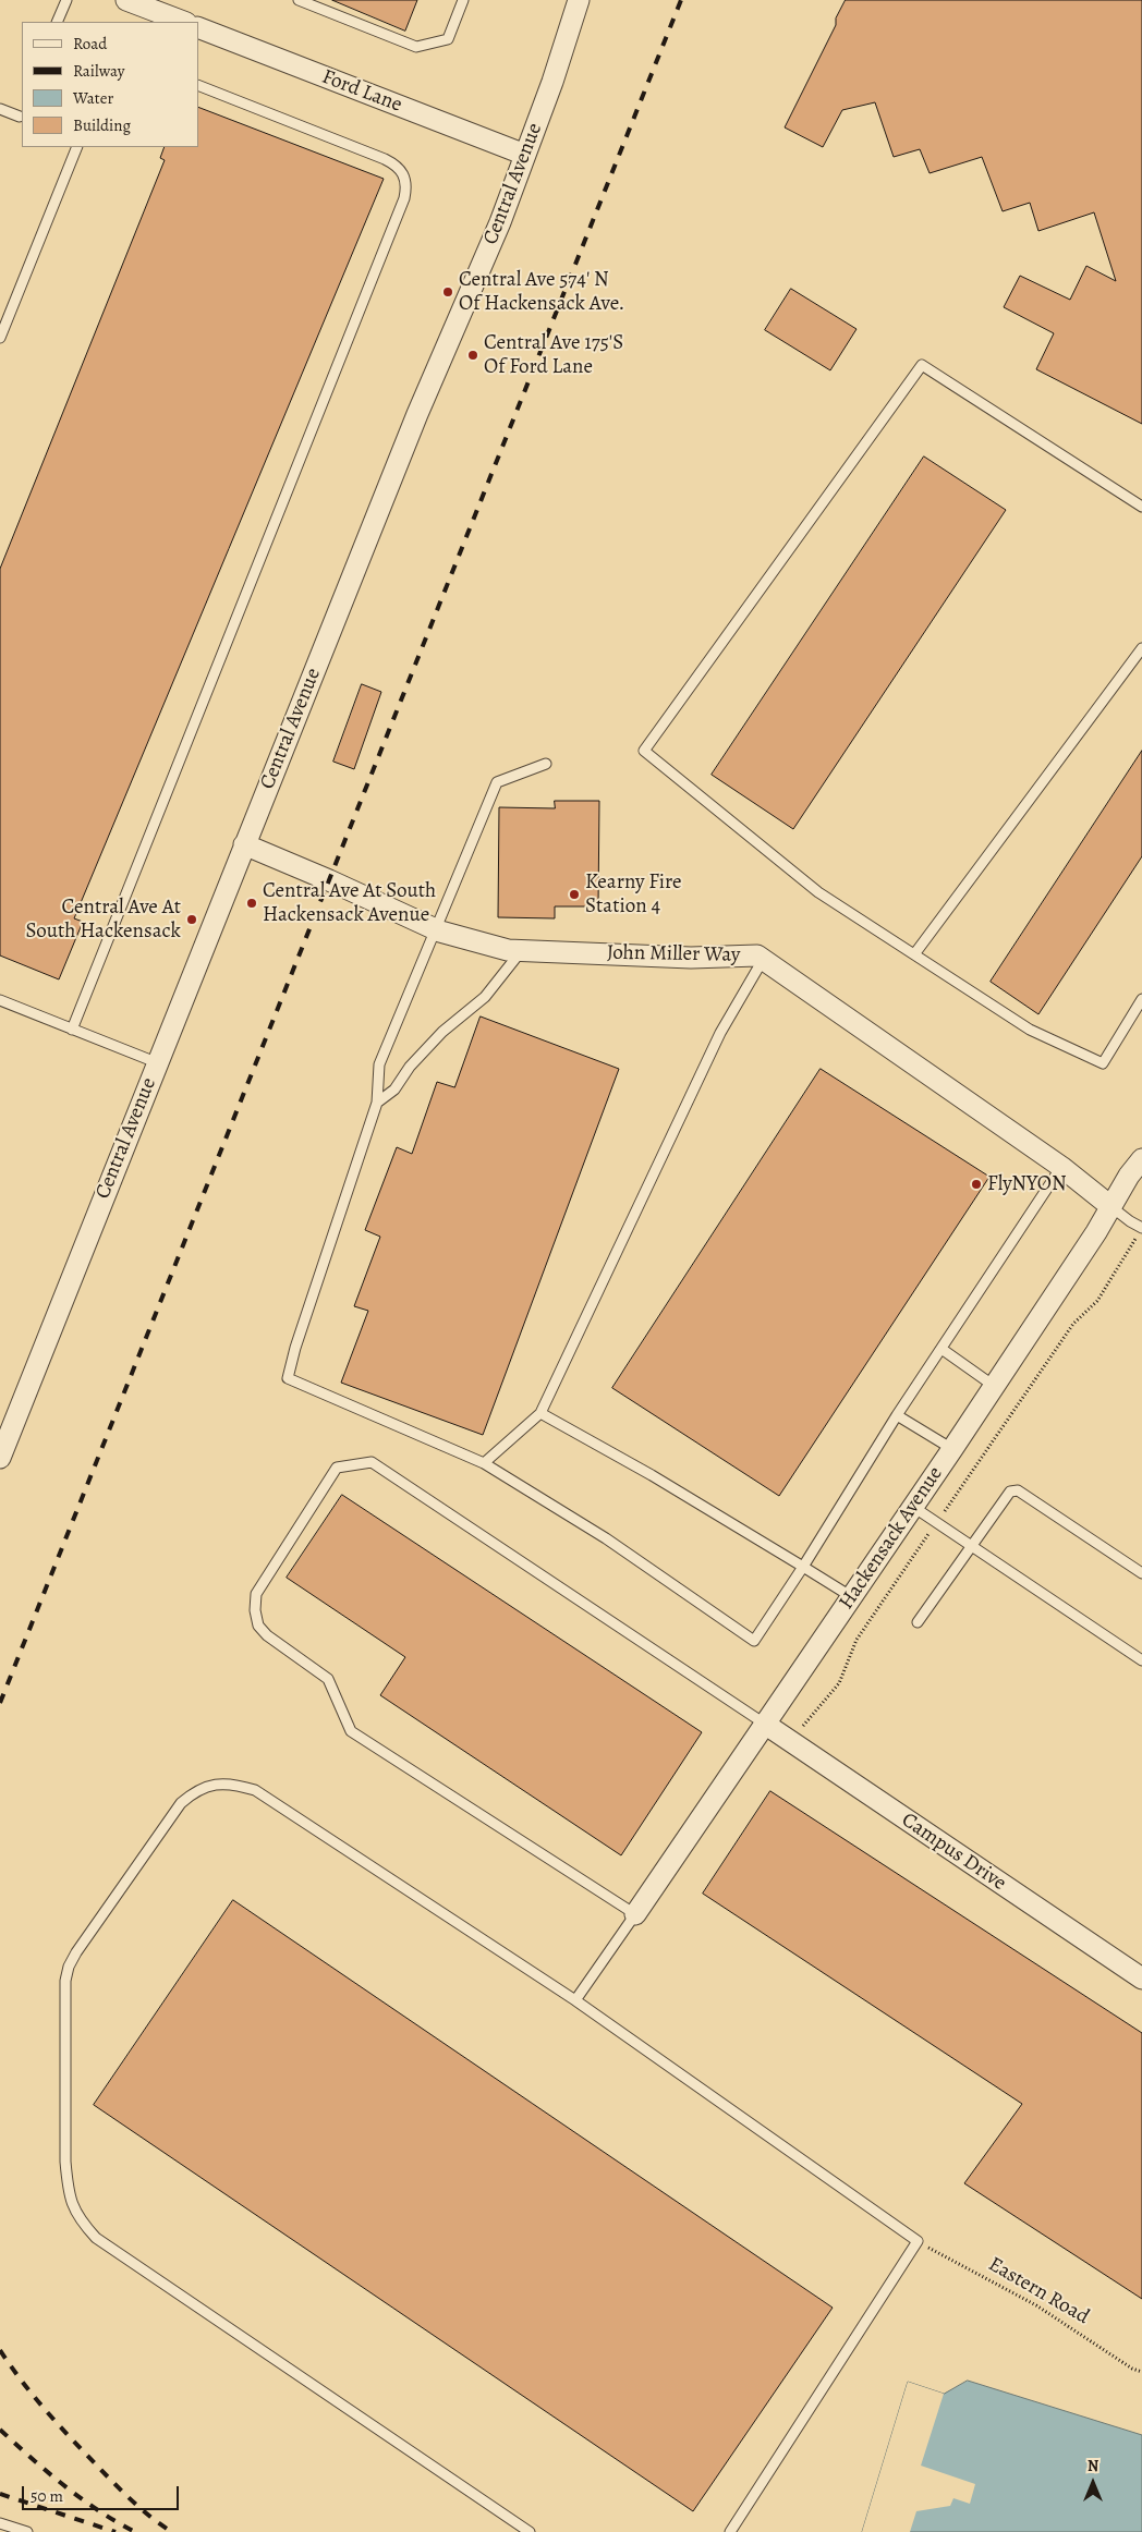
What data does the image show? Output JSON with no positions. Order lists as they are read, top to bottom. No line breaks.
{"streets":{"street":["Ford Lane","Central Avenue","John Miller Way","Hackensack Avenue","Campus Drive"],"path":["Eastern Road"]},"crossings":[["Ford Lane","Central Avenue"],["Central Avenue","John Miller Way"],["John Miller Way","Hackensack Avenue"],["Hackensack Avenue","Campus Drive"]],"places":["Central Ave 574' N Of Hackensack Ave.","Central Ave 175'S Of Ford Lane","Kearny Fire Station 4","Central Ave At South Hackensack Avenue","Central Ave At South Hackensack","FlyNYON"],"legend":["Road","Railway","Water","Building"],"scale_bar":"50 m","north":"top"}
